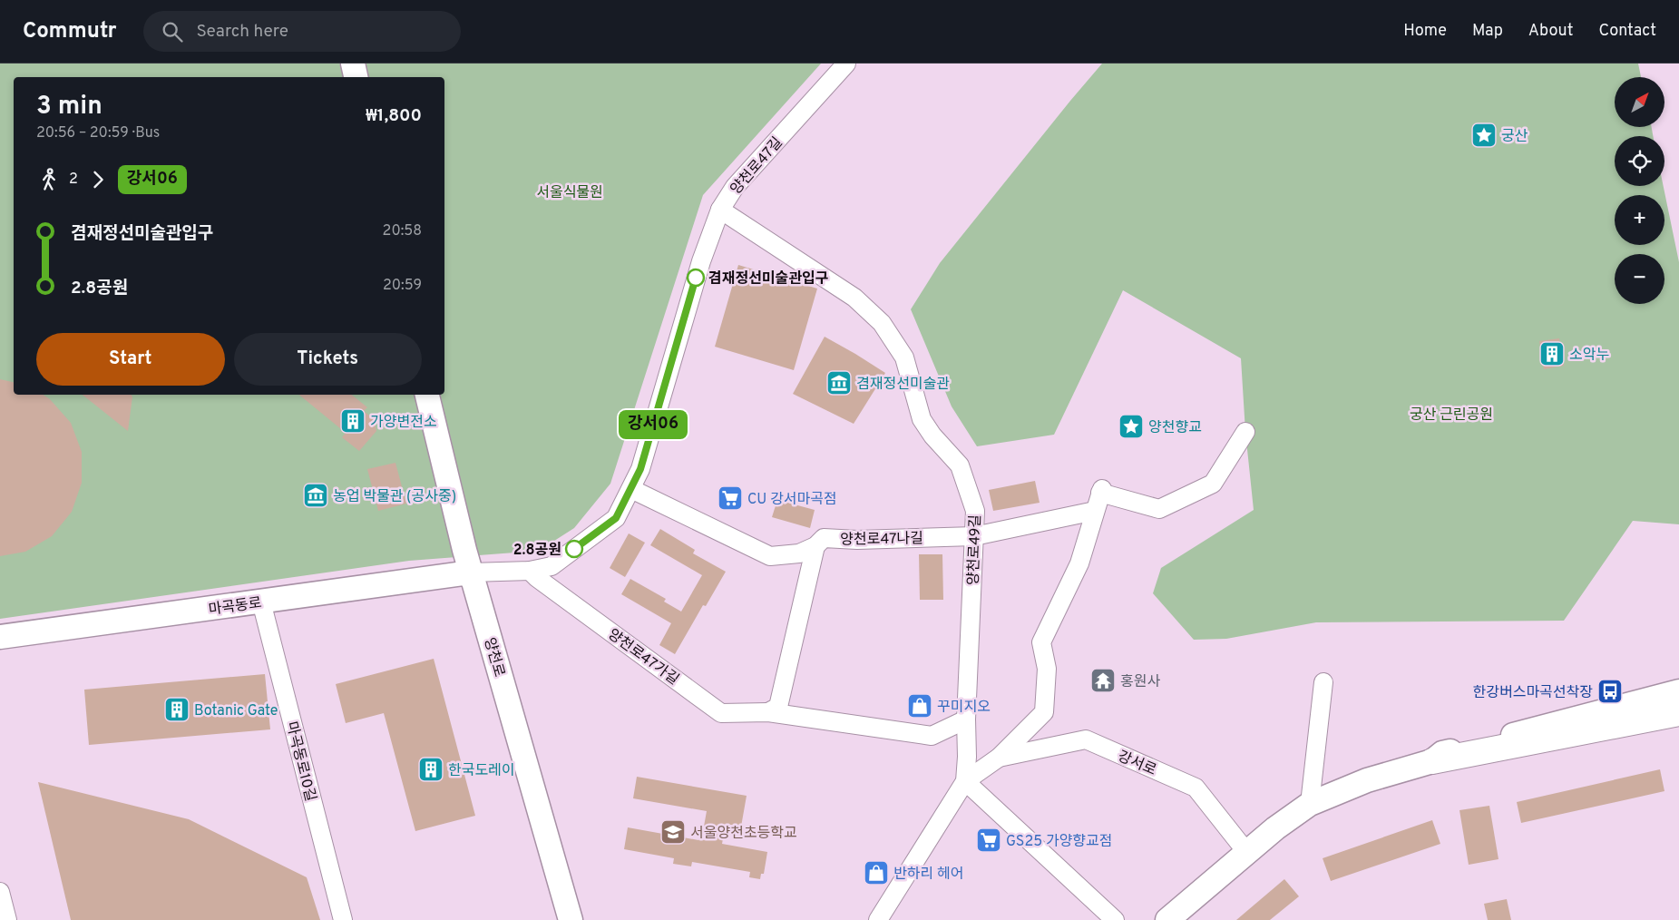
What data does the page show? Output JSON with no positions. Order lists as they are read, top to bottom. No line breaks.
{"streets":{"main road":["마곡동로","양천로"],"street":["양천로47길","양천로47나길","양천로49길","양천로47가길","마곡동로10길","강서로"]},"crossings":[["양천로47길","양천로47나길"],["양천로47길","양천로49길"],["양천로47길","마곡동로"],["양천로47길","양천로47가길"],["양천로47길","양천로"],["양천로47나길","양천로49길"],["양천로49길","양천로47가길"],["마곡동로","양천로"],["마곡동로","마곡동로10길"]],"parks":["서울식물원","궁산 근린공원"],"places":{"place":["궁산","양천향교"],"other":["겸재정선미술관입구","2.8공원"],"building":["소악누","가양변전소","Botanic Gate","한국도레이"],"museum":["겸재정선미술관","농업 박물관 (공사중)"],"supermarket":["CU 강서마곡점","GS25 가양향교점"],"temple":["홍원사"],"bus stop":["한강버스마곡선착장"],"shop":["꾸미지오","반하리 헤어"],"school or university":["서울양천초등학교"]},"lines":["bus line 강서06"],"north":"top right","page":{"header":"Commutr","search":"Search here","nav":["Home","Map","About","Contact"],"on_map":"강서06","map_buttons":["+","−"],"heading":["3 min","20:56 – 20:59 · Bus","₩1,800"],"legs":["2","강서06"],"list":[{"name":"겸재정선미술관입구","value":"20:58"},{"name":"2.8공원","value":"20:59"}],"buttons":["Start","Tickets"]}}
